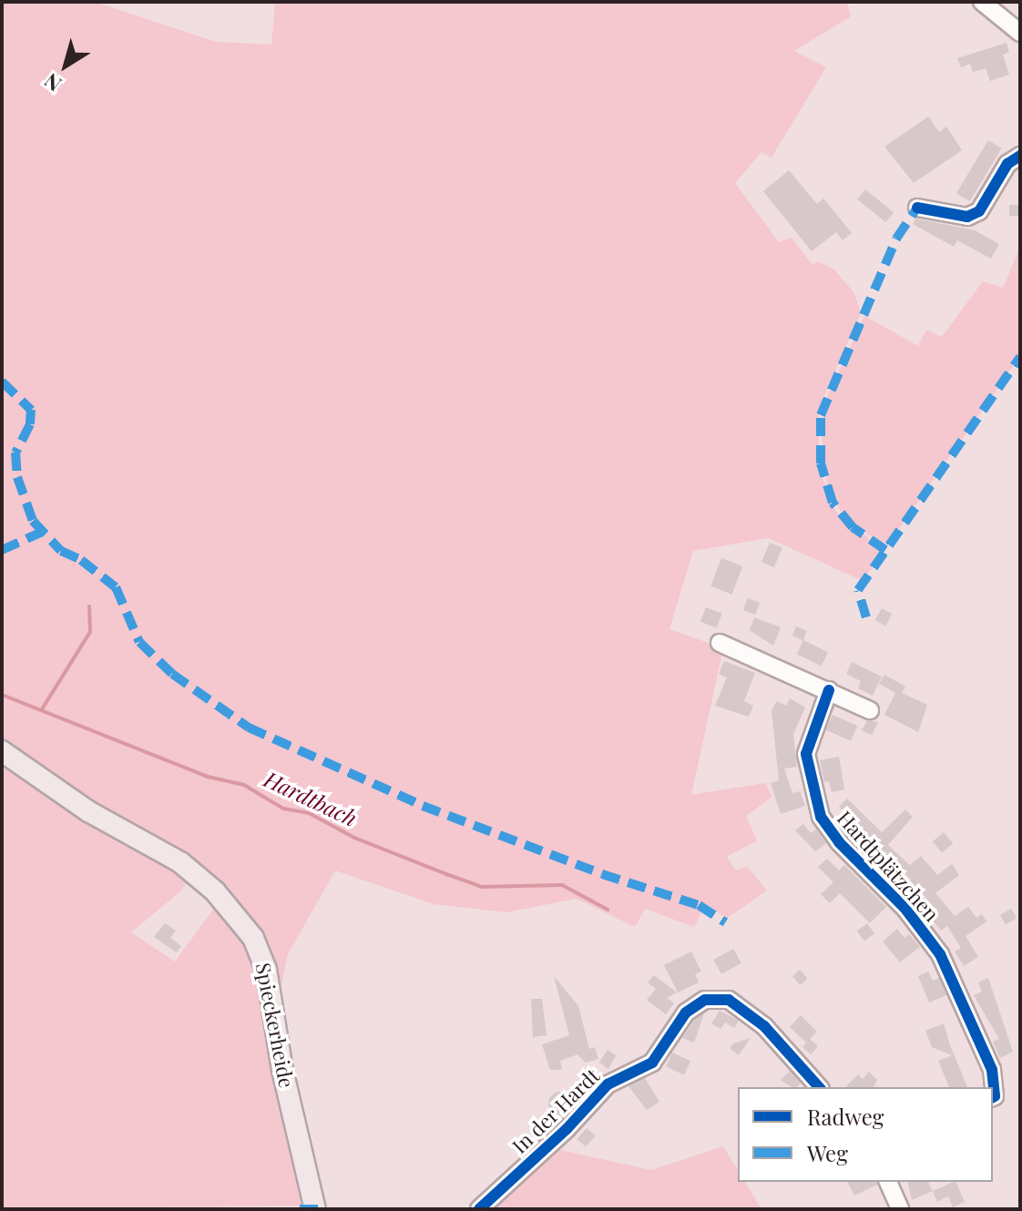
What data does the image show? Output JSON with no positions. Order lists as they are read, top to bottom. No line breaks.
{"streets":{"main road":["Spieckerheide"],"street":["Hardtplätzchen","In der Hardt"]},"water":["Hardtbach"],"legend":["Radweg","Weg"],"north":"bottom left"}
